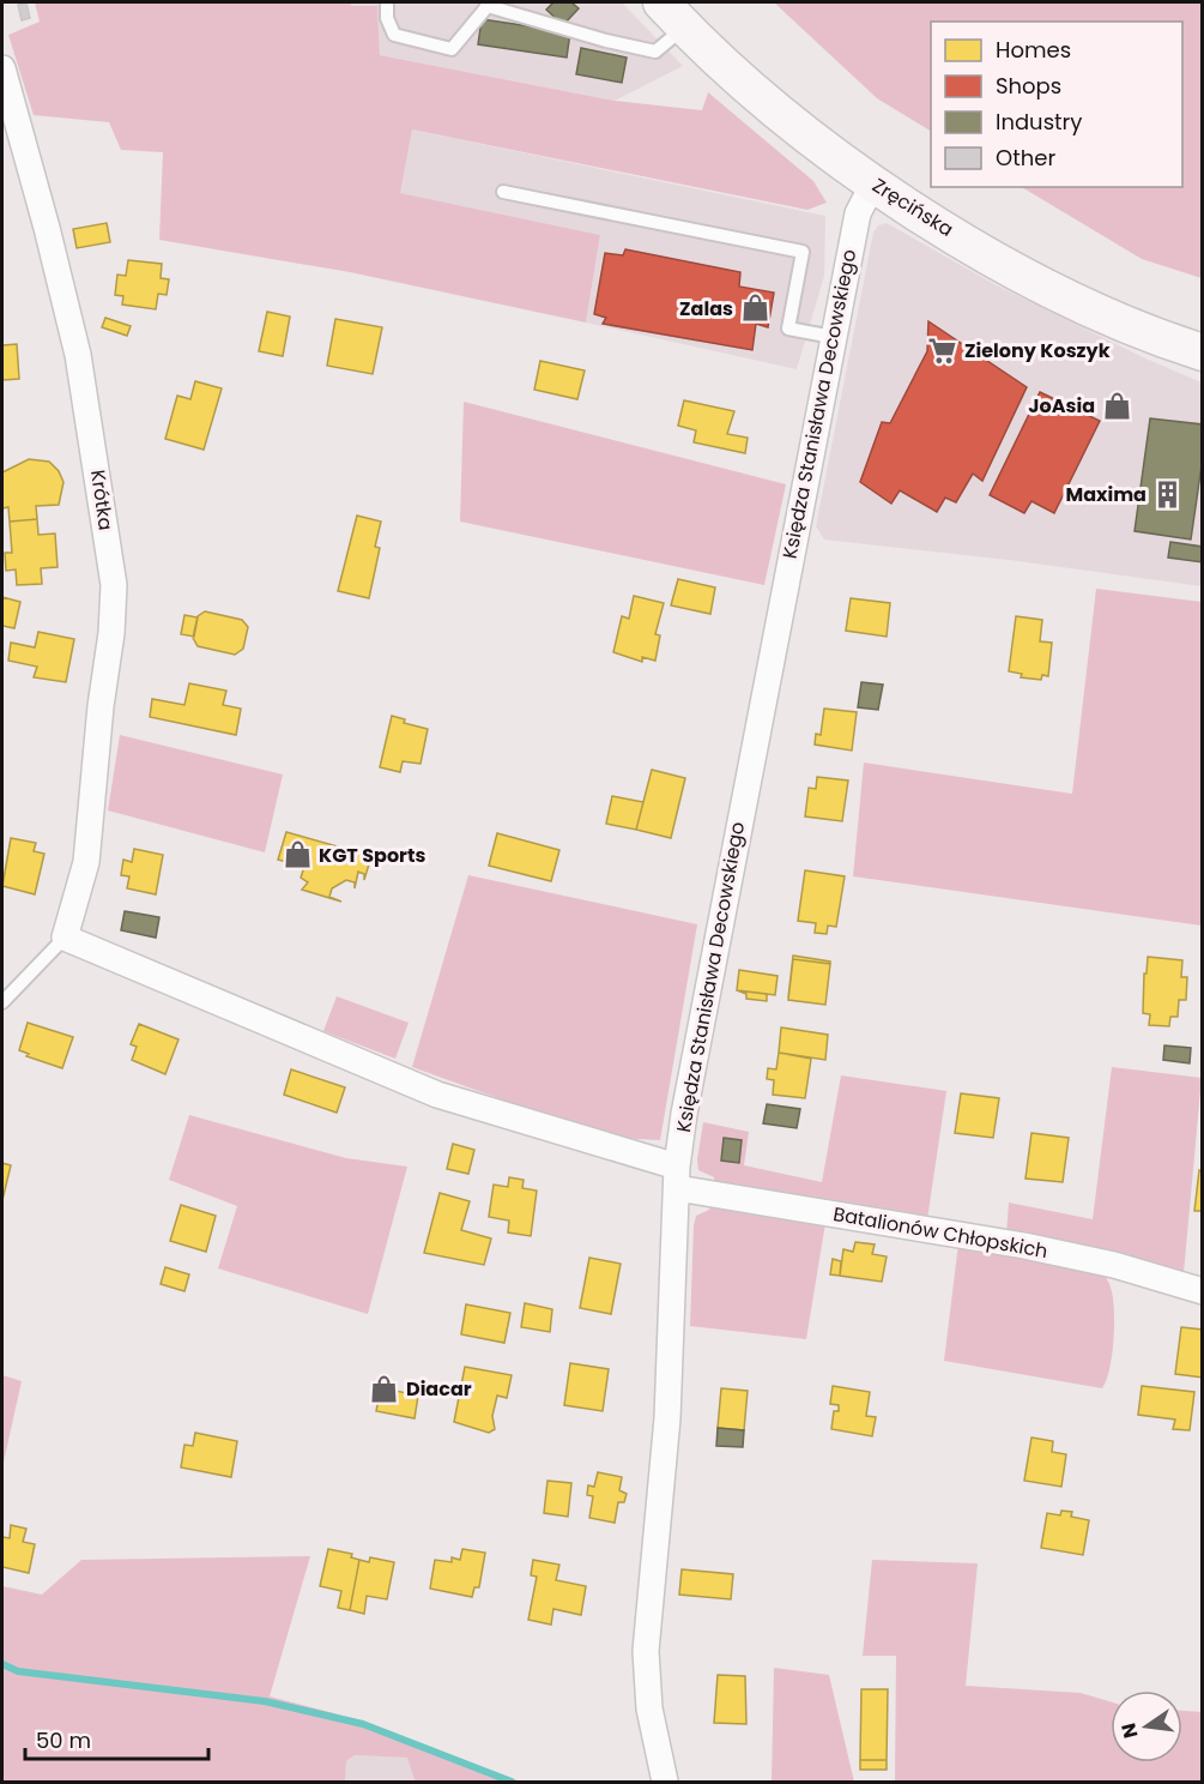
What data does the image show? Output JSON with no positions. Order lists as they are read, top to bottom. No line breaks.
{"streets":{"street":["Zręcińska","Księdza Stanisława Decowskiego","Krótka","Batalionów Chłopskich"]},"crossings":[["Zręcińska","Księdza Stanisława Decowskiego"],["Księdza Stanisława Decowskiego","Batalionów Chłopskich"],["Krótka","Batalionów Chłopskich"]],"places":{"shop":["Zalas","JoAsia","KGT Sports","Diacar"],"supermarket":["Zielony Koszyk"],"building":["Maxima"]},"legend":["Homes","Shops","Industry","Other"],"scale_bar":"50 m","north":"left"}
